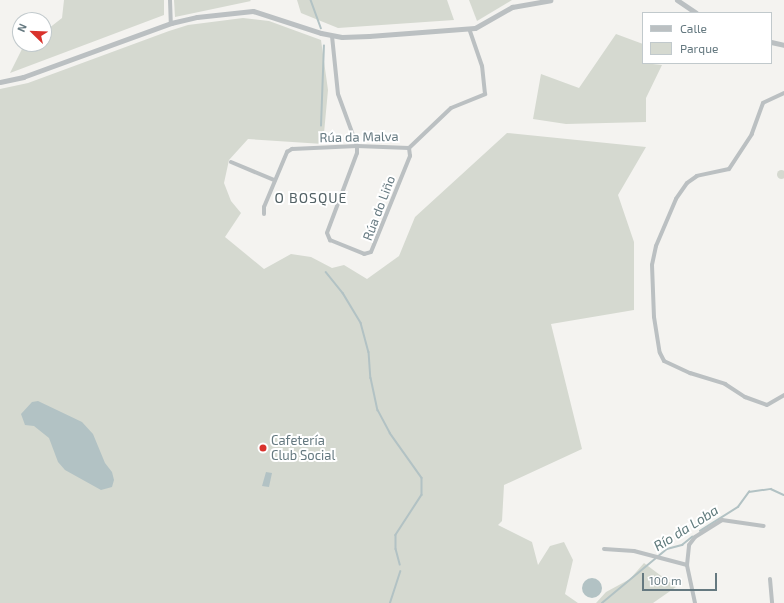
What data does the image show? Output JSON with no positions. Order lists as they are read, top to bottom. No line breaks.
{"streets":{"street":["Rúa da Malva","Rúa do Liño"]},"crossings":[["Rúa da Malva","Rúa do Liño"]],"districts":["O BOSQUE"],"water":["Río da Loba"],"places":["Cafetería Club Social"],"legend":["Calle","Parque"],"scale_bar":"100 m","north":"top left"}
